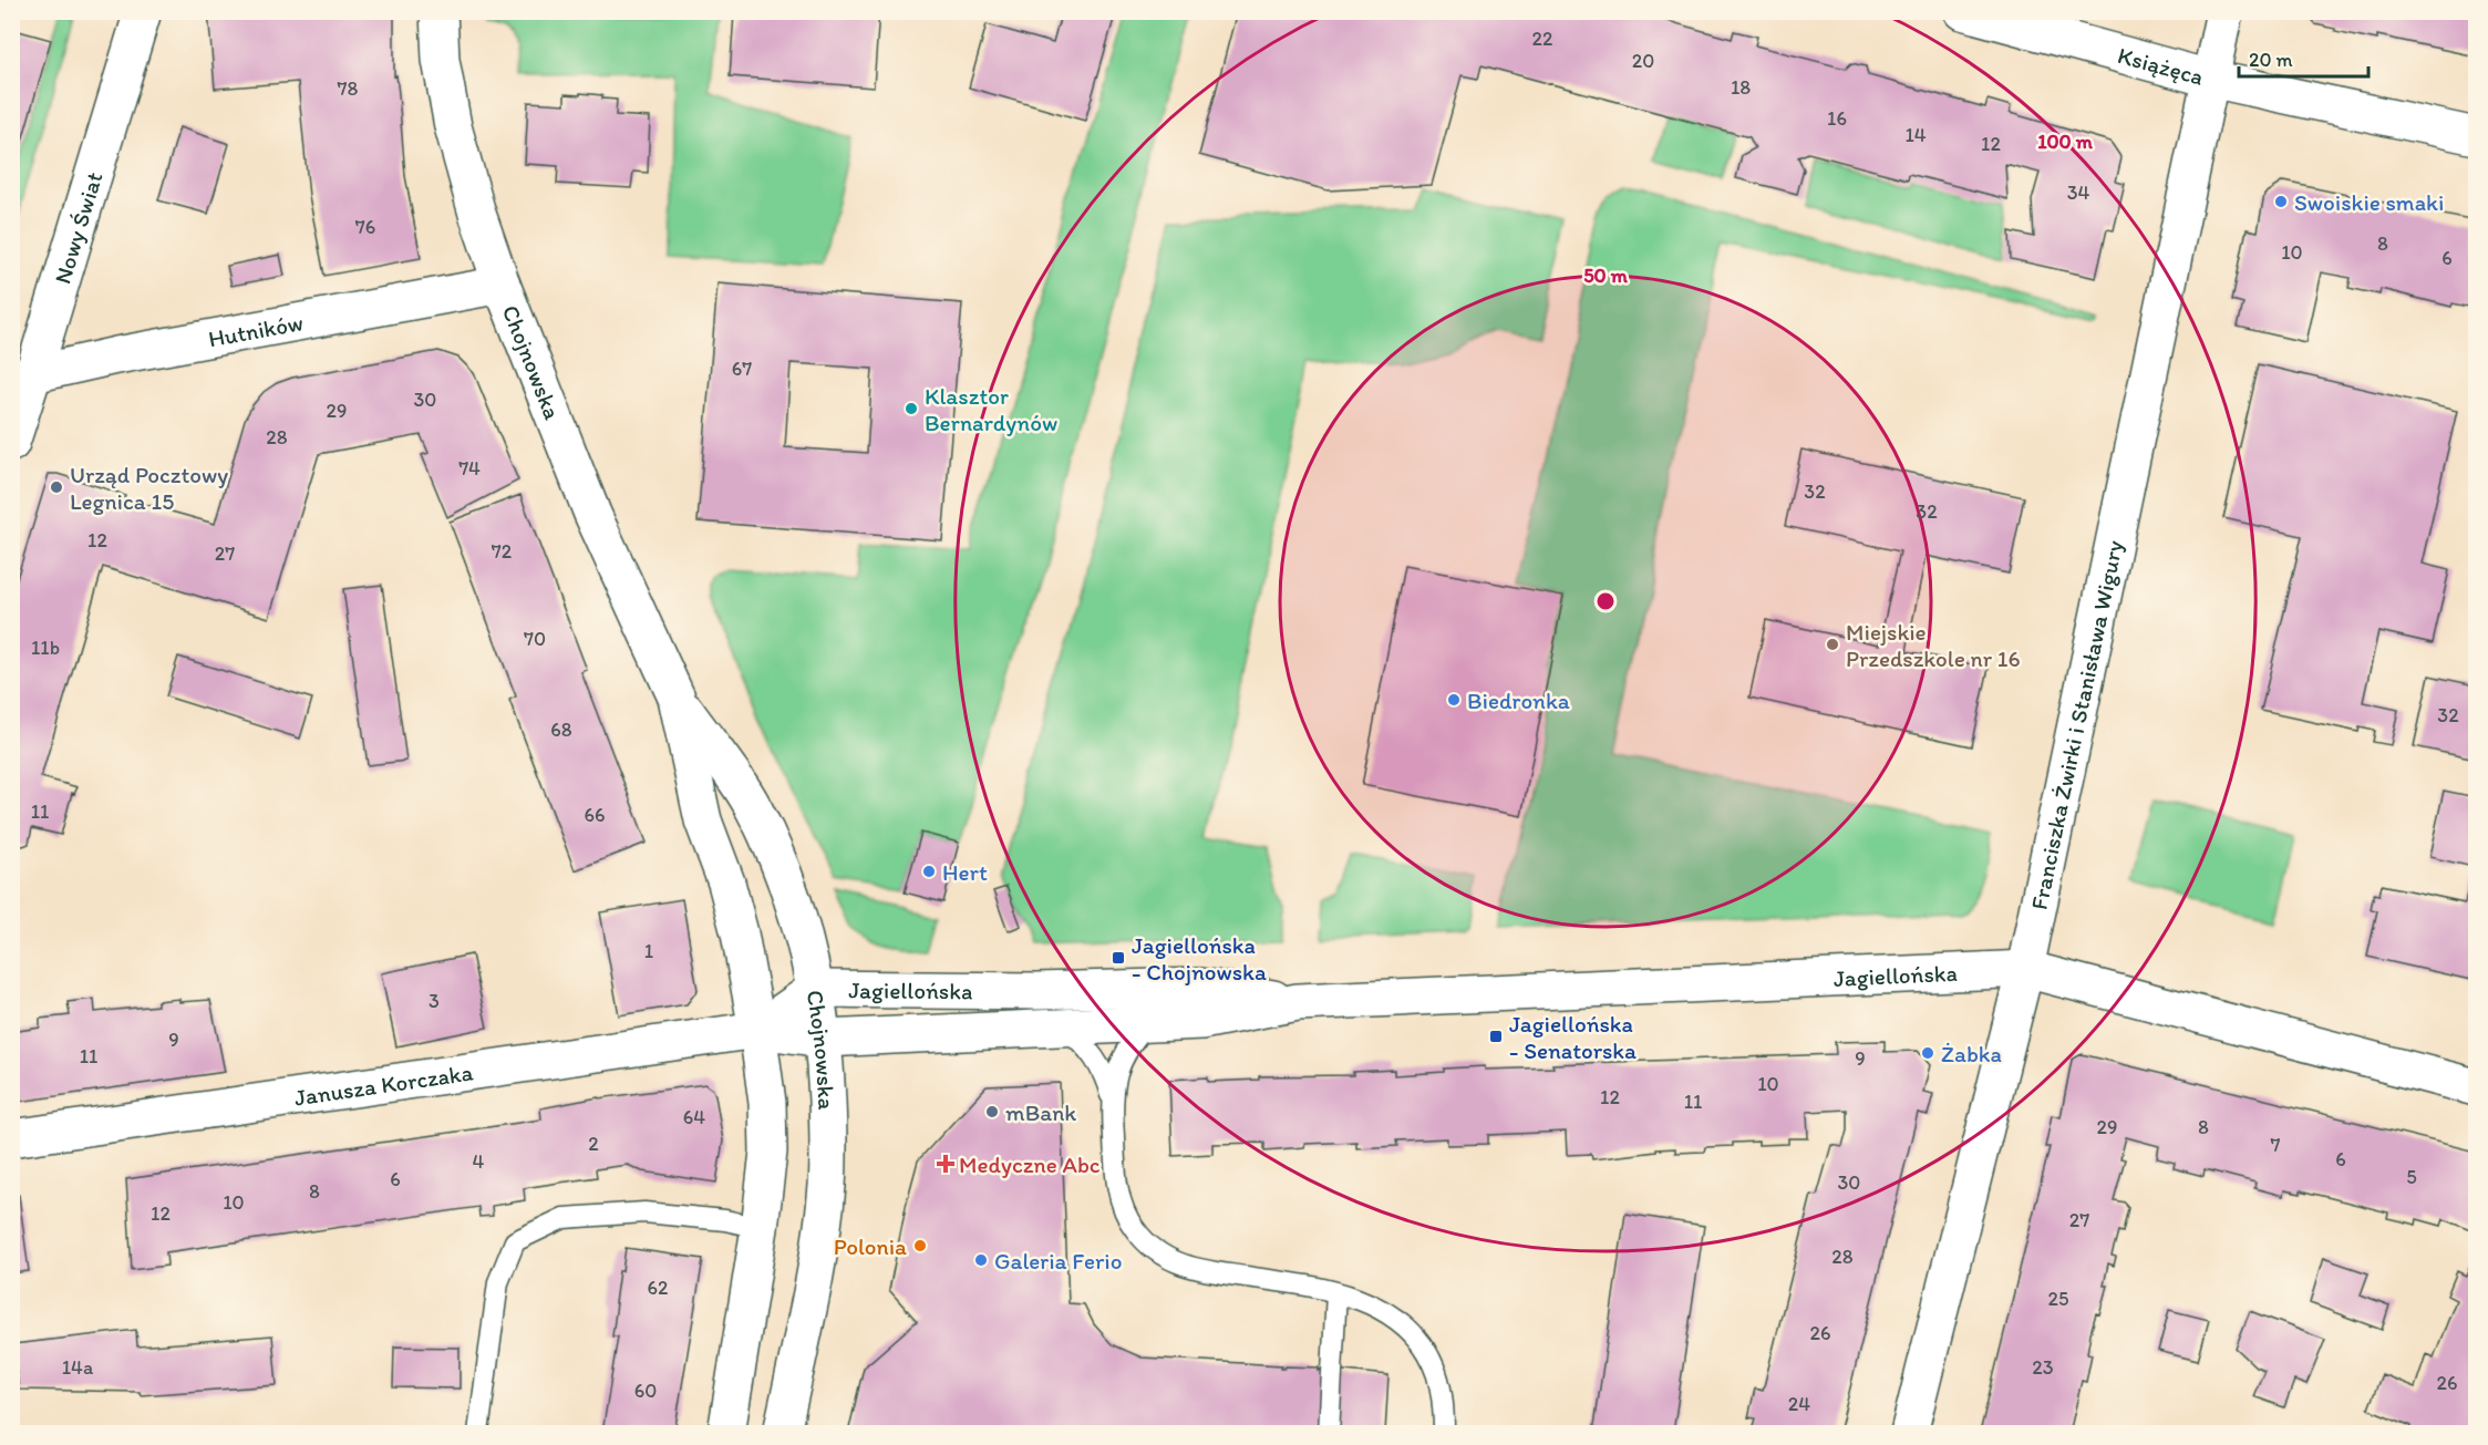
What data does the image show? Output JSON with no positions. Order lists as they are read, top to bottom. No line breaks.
{"streets":{"street":["Książęca","Nowy Świat","Hutników","Chojnowska","Franciszka Żwirki i Stanisława Wigury","Jagiellońska","Janusza Korczaka"]},"crossings":[["Książęca","Franciszka Żwirki i Stanisława Wigury"],["Nowy Świat","Hutników"],["Hutników","Chojnowska"],["Chojnowska","Jagiellońska"],["Chojnowska","Janusza Korczaka"],["Franciszka Żwirki i Stanisława Wigury","Jagiellońska"],["Jagiellońska","Janusza Korczaka"]],"places":{"other":["Swoiskie smaki","Klasztor Bernardynów","Urząd Pocztowy Legnica 15","Miejskie Przedszkole nr 16","Biedronka","Hert","Żabka","mBank","Polonia","Galeria Ferio"],"transit":["Jagiellońska - Chojnowska","Jagiellońska - Senatorska"],"health":["Medyczne Abc"]},"house_numbers":["22","20","18","78","16","14","12","34","76","8","10","6","67","30","29","28","74","32","32","12","72","27","70","11b","32","68","11","66","1","3","9","11","9","10","12","11","64","29","8","2","7","6","4","5","6","30","8","10","12","27","28","62","25","26","14a","23","26","60","24"],"scale_bar":"20 m","rings":["100 m","50 m"]}
